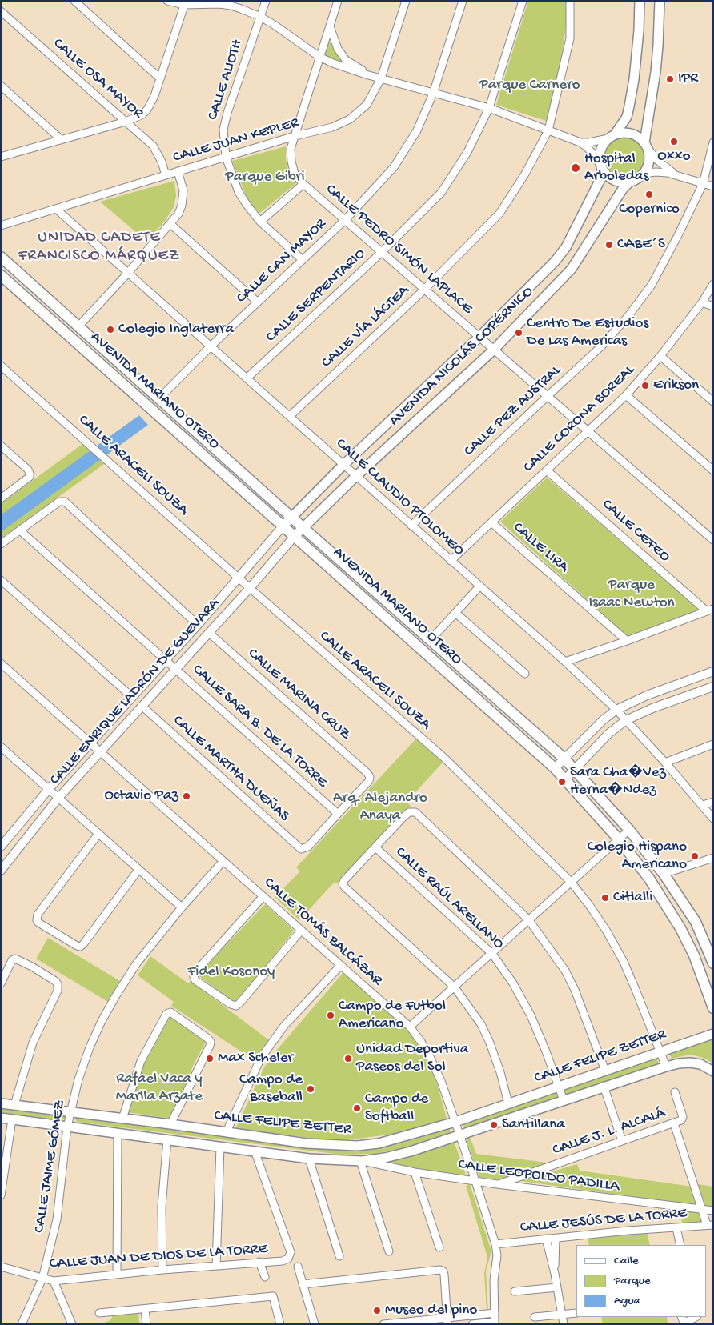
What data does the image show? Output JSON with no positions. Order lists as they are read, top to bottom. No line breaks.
{"streets":{"main road":["AVENIDA NICOLÁS COPÉRNICO","AVENIDA MARIANO OTERO","CALLE FELIPE ZETTER"],"street":["CALLE OSA MAYOR","CALLE ALIOTH","CALLE JUAN KEPLER","CALLE PEDRO SIMÓN LAPLACE","CALLE CAN MAYOR","CALLE SERPENTARIO","CALLE VÍA LÁCTEA","CALLE PEZ AUSTRAL","CALLE CORONA BOREAL","CALLE ARACELI SOUZA","CALLE CLAUDIO PTOLOMEO","CALLE CEFEO","CALLE LIRA","CALLE ENRIQUE LADRÓN DE GUEVARA","CALLE MARINA CRUZ","CALLE SARA B. DE LA TORRE","CALLE MARTHA DUEÑAS","CALLE RAÚL ARELLANO","CALLE TOMÁS BALCÁZAR","CALLE J. L. ALCALÁ","CALLE JAIME GÓMEZ","CALLE LEOPOLDO PADILLA","CALLE JESÚS DE LA TORRE","CALLE JUAN DE DIOS DE LA TORRE"]},"crossings":[["CALLE OSA MAYOR","CALLE JUAN KEPLER"],["CALLE ALIOTH","CALLE JUAN KEPLER"],["CALLE ALIOTH","CALLE CAN MAYOR"],["CALLE JUAN KEPLER","CALLE PEDRO SIMÓN LAPLACE"],["CALLE JUAN KEPLER","CALLE CLAUDIO PTOLOMEO"],["CALLE PEDRO SIMÓN LAPLACE","CALLE CAN MAYOR"],["CALLE PEDRO SIMÓN LAPLACE","CALLE SERPENTARIO"],["CALLE PEDRO SIMÓN LAPLACE","CALLE VÍA LÁCTEA"],["CALLE PEDRO SIMÓN LAPLACE","AVENIDA NICOLÁS COPÉRNICO"],["CALLE PEDRO SIMÓN LAPLACE","CALLE PEZ AUSTRAL"],["CALLE PEDRO SIMÓN LAPLACE","CALLE CORONA BOREAL"],["CALLE CAN MAYOR","AVENIDA MARIANO OTERO"],["CALLE CAN MAYOR","CALLE CLAUDIO PTOLOMEO"],["CALLE SERPENTARIO","CALLE CLAUDIO PTOLOMEO"],["CALLE VÍA LÁCTEA","CALLE CLAUDIO PTOLOMEO"],["AVENIDA NICOLÁS COPÉRNICO","AVENIDA MARIANO OTERO"],["AVENIDA NICOLÁS COPÉRNICO","CALLE CLAUDIO PTOLOMEO"],["AVENIDA NICOLÁS COPÉRNICO","CALLE ENRIQUE LADRÓN DE GUEVARA"],["AVENIDA MARIANO OTERO","CALLE ENRIQUE LADRÓN DE GUEVARA"],["CALLE PEZ AUSTRAL","CALLE CLAUDIO PTOLOMEO"],["CALLE CORONA BOREAL","CALLE CLAUDIO PTOLOMEO"],["CALLE CORONA BOREAL","CALLE CEFEO"],["CALLE CORONA BOREAL","CALLE LIRA"],["CALLE ARACELI SOUZA","CALLE ENRIQUE LADRÓN DE GUEVARA"],["CALLE ARACELI SOUZA","CALLE FELIPE ZETTER"],["CALLE ENRIQUE LADRÓN DE GUEVARA","CALLE MARINA CRUZ"],["CALLE ENRIQUE LADRÓN DE GUEVARA","CALLE SARA B. DE LA TORRE"],["CALLE ENRIQUE LADRÓN DE GUEVARA","CALLE MARTHA DUEÑAS"],["CALLE ENRIQUE LADRÓN DE GUEVARA","CALLE TOMÁS BALCÁZAR"],["CALLE MARINA CRUZ","CALLE SARA B. DE LA TORRE"],["CALLE MARINA CRUZ","CALLE MARTHA DUEÑAS"],["CALLE SARA B. DE LA TORRE","CALLE MARTHA DUEÑAS"],["CALLE RAÚL ARELLANO","CALLE FELIPE ZETTER"],["CALLE TOMÁS BALCÁZAR","CALLE FELIPE ZETTER"],["CALLE TOMÁS BALCÁZAR","CALLE JAIME GÓMEZ"],["CALLE TOMÁS BALCÁZAR","CALLE LEOPOLDO PADILLA"],["CALLE TOMÁS BALCÁZAR","CALLE JESÚS DE LA TORRE"],["CALLE FELIPE ZETTER","CALLE JAIME GÓMEZ"],["CALLE FELIPE ZETTER","CALLE LEOPOLDO PADILLA"],["CALLE FELIPE ZETTER","CALLE JUAN DE DIOS DE LA TORRE"],["CALLE J. L. ALCALÁ","CALLE LEOPOLDO PADILLA"],["CALLE JAIME GÓMEZ","CALLE JUAN DE DIOS DE LA TORRE"]],"districts":["UNIDAD CADETE FRANCISCO MÁRQUEZ"],"parks":["Parque Carnero","Parque Gibri","Parque Isaac Newton","Arq. Alejandro Anaya","Fidel Kosonoy","Rafael Vaca y Marlla Arzate"],"places":["IPR","Oxxo","Hospital Arboledas","Copernico","CABE´S","Colegio Inglaterra","Centro De Estudios De Las Americas","Erikson","Sara Cha�Vez Herna�Ndez","Octavio Paz","Colegio Hispano Americano","Citlalli","Campo de Futbol Americano","Max Scheler","Unidad Deportiva Paseos del Sol","Campo de Baseball","Campo de Softball","Santillana","Museo del pino"],"legend":["Calle","Parque","Agua"]}
